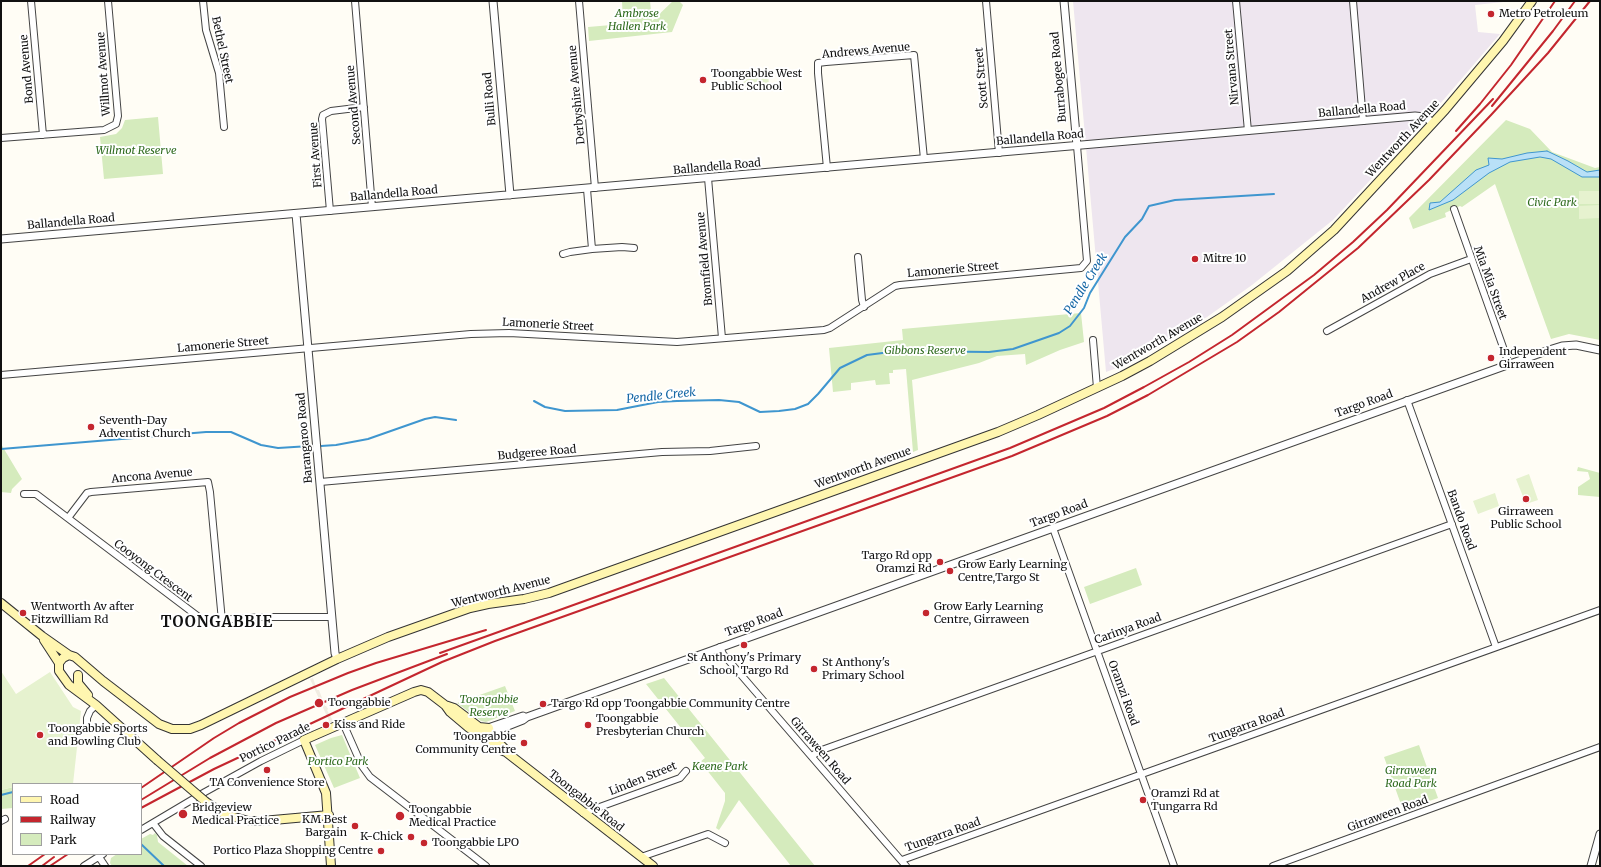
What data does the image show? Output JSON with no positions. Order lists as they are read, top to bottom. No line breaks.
{"streets":{"main road":["Wentworth Avenue","Portico Parade","Toongabbie Road"],"street":["Bethel Street","Andrews Avenue","Nirvana Street","Bond Avenue","Willmot Avenue","Burrabogee Road","Scott Street","Derbyshire Avenue","Bulli Road","Second Avenue","Ballandella Road","First Avenue","Bromfield Avenue","Lamonerie Street","Andrew Place","Mia Mia Street","Targo Road","Barangaroo Road","Budgeree Road","Ancona Avenue","Bando Road","Cooyong Crescent","Carinya Road","Oramzi Road","Tungarra Road","Girraween Road","Linden Street"]},"crossings":[["Andrews Avenue","Ballandella Road"],["Nirvana Street","Ballandella Road"],["Bond Avenue","Willmot Avenue"],["Burrabogee Road","Ballandella Road"],["Burrabogee Road","Lamonerie Street"],["Scott Street","Ballandella Road"],["Derbyshire Avenue","Ballandella Road"],["Bulli Road","Ballandella Road"],["Second Avenue","Ballandella Road"],["Second Avenue","First Avenue"],["Ballandella Road","Wentworth Avenue"],["Ballandella Road","First Avenue"],["Ballandella Road","Bromfield Avenue"],["Ballandella Road","Barangaroo Road"],["Wentworth Avenue","Barangaroo Road"],["Bromfield Avenue","Lamonerie Street"],["Lamonerie Street","Barangaroo Road"],["Andrew Place","Mia Mia Street"],["Mia Mia Street","Targo Road"],["Targo Road","Bando Road"],["Targo Road","Oramzi Road"],["Targo Road","Girraween Road"],["Targo Road","Toongabbie Road"],["Barangaroo Road","Budgeree Road"],["Barangaroo Road","Cooyong Crescent"],["Ancona Avenue","Cooyong Crescent"],["Bando Road","Carinya Road"],["Bando Road","Tungarra Road"],["Carinya Road","Oramzi Road"],["Carinya Road","Girraween Road"],["Oramzi Road","Tungarra Road"],["Tungarra Road","Girraween Road"],["Portico Parade","Toongabbie Road"],["Linden Street","Toongabbie Road"]],"districts":["TOONGABBIE"],"water":["Pendle Creek"],"parks":["Ambrose Hallen Park","Willmot Reserve","Civic Park","Gibbons Reserve","Toongabbie Reserve","Portico Park","Keene Park","Girraween Road Park"],"places":["Metro Petroleum","Toongabbie West Public School","Mitre 10","Independent Girraween","Seventh-Day Adventist Church","Girraween Public School","Targo Rd opp Oramzi Rd","Grow Early Learning Centre,Targo St","Wentworth Av after Fitzwilliam Rd","Grow Early Learning Centre, Girraween","St Anthony's Primary School, Targo Rd","St Anthony's Primary School","Toongabbie","Targo Rd opp Toongabbie Community Centre","Kiss and Ride","Toongabbie Presbyterian Church","Toongabbie Sports and Bowling Club","Toongabbie Community Centre","TA Convenience Store","Oramzi Rd at Tungarra Rd","Bridgeview Medical Practice","Toongabbie Medical Practice","KM Best Bargain","K-Chick","Toongabbie LPO","Portico Plaza Shopping Centre"],"legend":["Road","Railway","Park"]}
